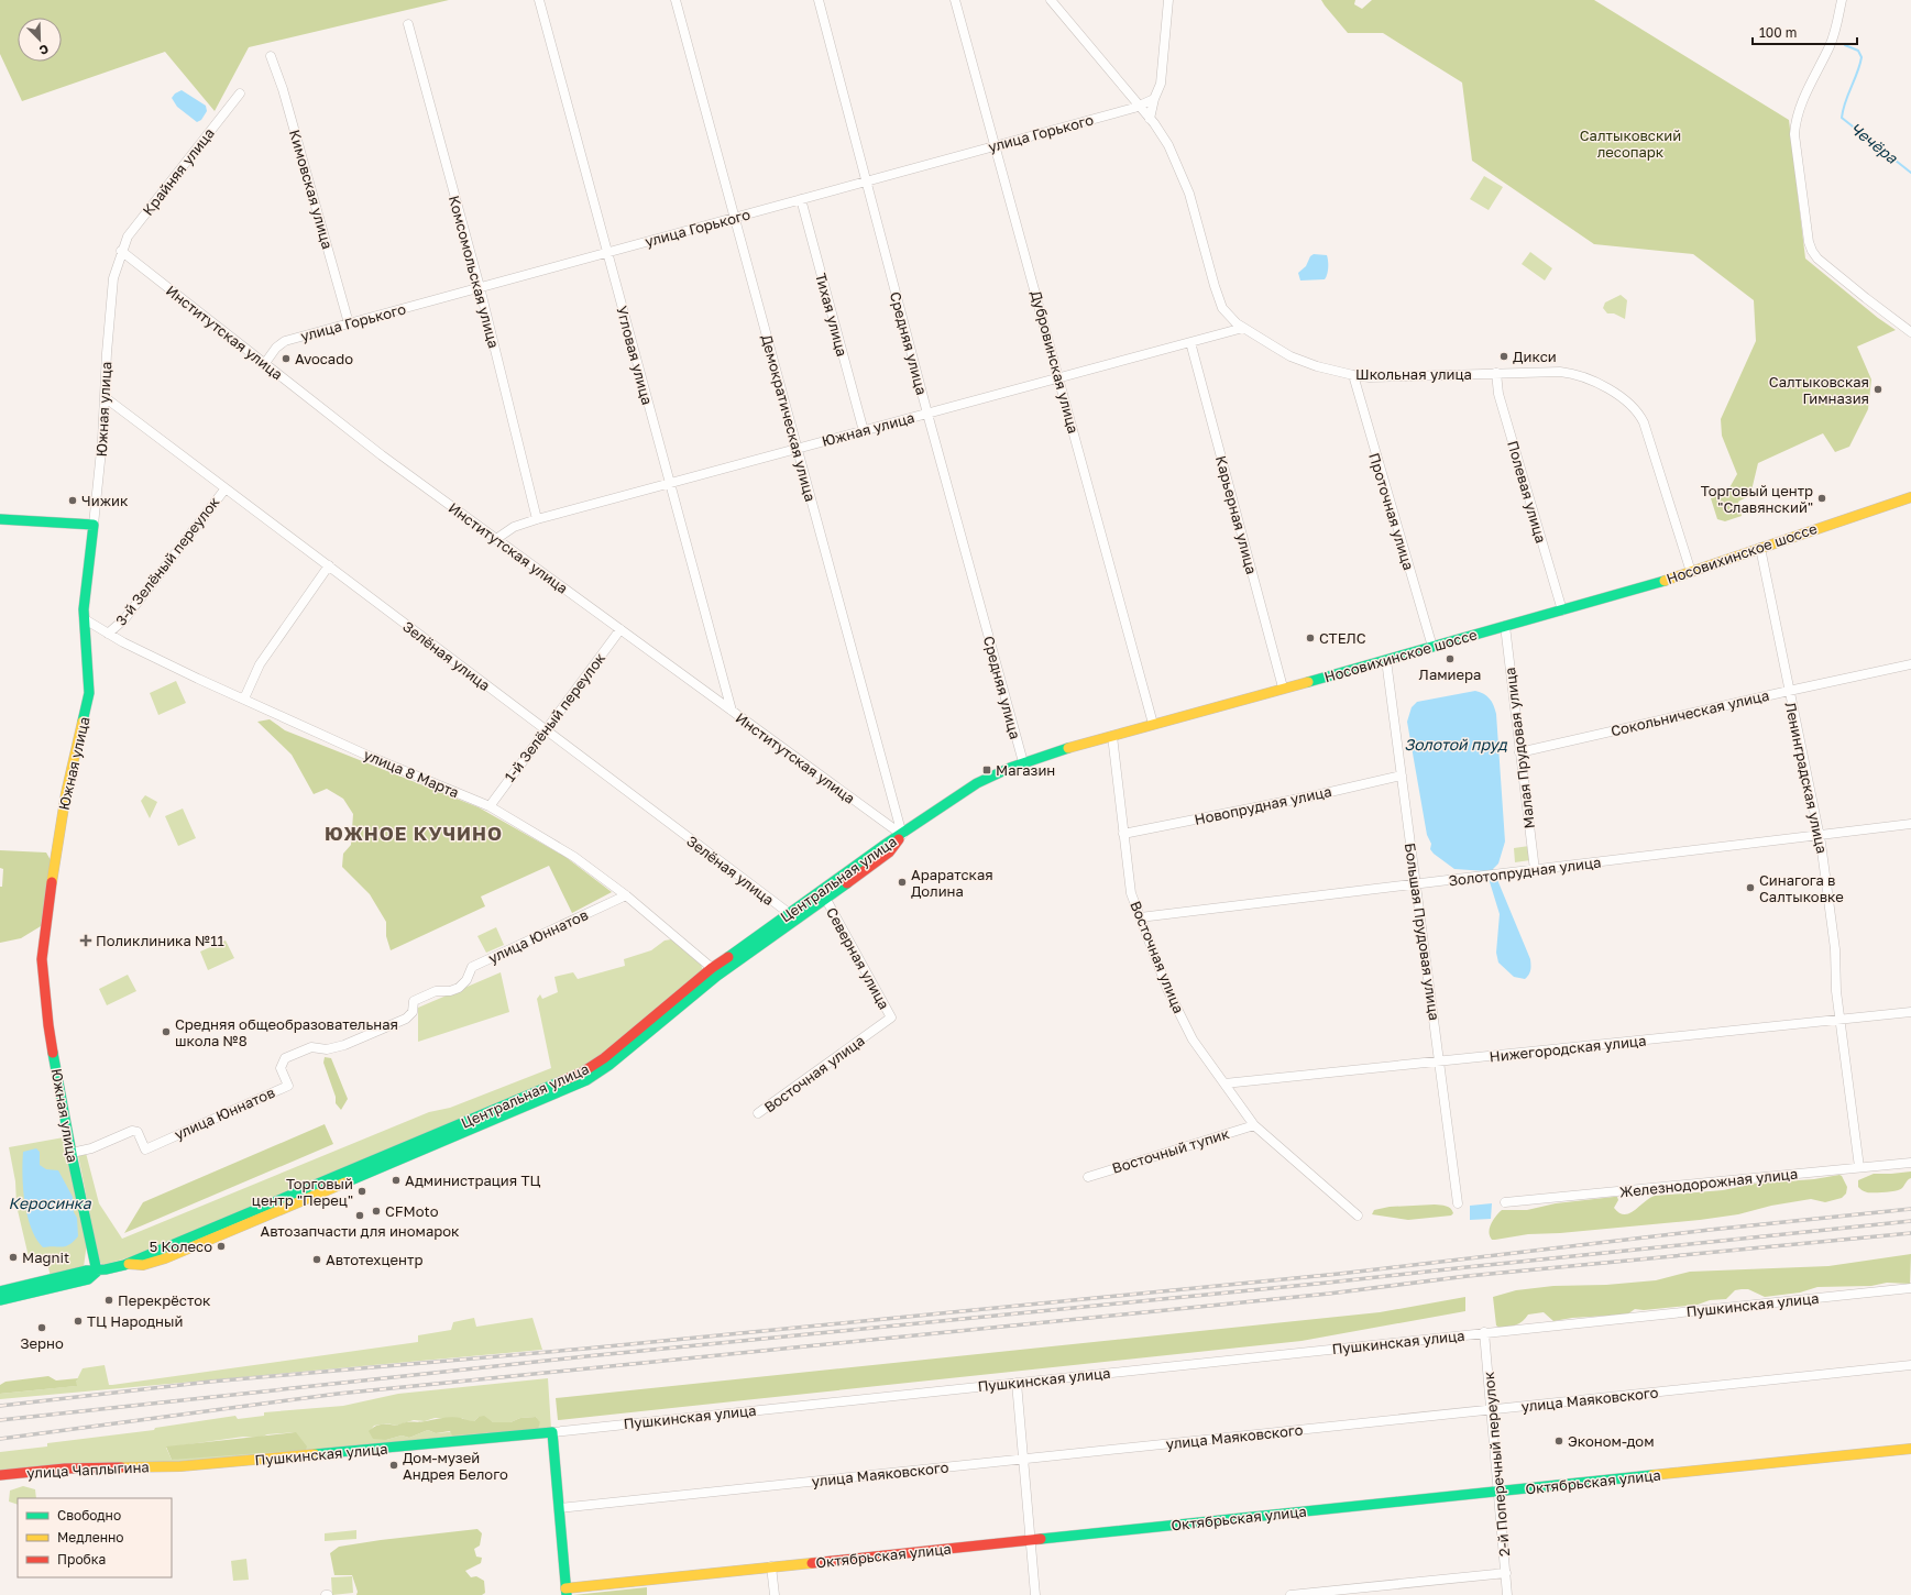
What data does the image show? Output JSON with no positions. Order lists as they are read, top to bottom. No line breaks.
{"streets":{"street":["улица Горького","Крайняя улица","Кимовская улица","Комсомольская улица","Тихая улица","Институтская улица","Средняя улица","Угловая улица","Дубровинская улица","Школьная улица","Южная улица","Демократическая улица","Полевая улица","Проточная улица","Карьерная улица","Носовихинское шоссе","3-й Зелёный переулок","Зелёная улица","Сокольническая улица","1-й Зелёный переулок","Малая Прудовая улица","улица 8 Марта","Ленинградская улица","Новопрудная улица","Золотопрудная улица","Центральная улица","Большая Прудовая улица","улица Юннатов","Восточная улица","Северная улица","Нижегородская улица","Восточный тупик","Железнодорожная улица","Пушкинская улица","улица Маяковского","2-й Поперечный переулок","улица Чаплыгина","Октябрьская улица"]},"crossings":[["улица Горького","Кимовская улица"],["улица Горького","Комсомольская улица"],["улица Горького","Тихая улица"],["улица Горького","Институтская улица"],["улица Горького","Средняя улица"],["улица Горького","Угловая улица"],["улица Горького","Дубровинская улица"],["улица Горького","Школьная улица"],["улица Горького","Демократическая улица"],["Крайняя улица","Институтская улица"],["Крайняя улица","Южная улица"],["Комсомольская улица","Южная улица"],["Тихая улица","Южная улица"],["Институтская улица","Угловая улица"],["Институтская улица","Южная улица"],["Институтская улица","Демократическая улица"],["Институтская улица","Носовихинское шоссе"],["Институтская улица","1-й Зелёный переулок"],["Институтская улица","Центральная улица"],["Средняя улица","Южная улица"],["Средняя улица","Носовихинское шоссе"],["Угловая улица","Южная улица"],["Дубровинская улица","Южная улица"],["Дубровинская улица","Носовихинское шоссе"],["Школьная улица","Южная улица"],["Школьная улица","Полевая улица"],["Школьная улица","Проточная улица"],["Школьная улица","Носовихинское шоссе"],["Южная улица","Демократическая улица"],["Южная улица","Карьерная улица"],["Южная улица","Зелёная улица"],["Южная улица","улица 8 Марта"],["Южная улица","Центральная улица"],["Южная улица","улица Юннатов"],["Демократическая улица","Носовихинское шоссе"],["Демократическая улица","Центральная улица"],["Полевая улица","Носовихинское шоссе"],["Проточная улица","Носовихинское шоссе"],["Карьерная улица","Носовихинское шоссе"],["Носовихинское шоссе","Малая Прудовая улица"],["Носовихинское шоссе","Ленинградская улица"],["Носовихинское шоссе","Центральная улица"],["Носовихинское шоссе","Большая Прудовая улица"],["Носовихинское шоссе","Восточная улица"],["3-й Зелёный переулок","Зелёная улица"],["3-й Зелёный переулок","улица 8 Марта"],["Зелёная улица","1-й Зелёный переулок"],["Зелёная улица","Центральная улица"],["Сокольническая улица","Малая Прудовая улица"],["Сокольническая улица","Ленинградская улица"],["1-й Зелёный переулок","улица 8 Марта"],["Малая Прудовая улица","Золотопрудная улица"],["улица 8 Марта","Центральная улица"],["улица 8 Марта","улица Юннатов"],["Ленинградская улица","Золотопрудная улица"],["Ленинградская улица","Нижегородская улица"],["Ленинградская улица","Железнодорожная улица"],["Новопрудная улица","Большая Прудовая улица"],["Новопрудная улица","Восточная улица"],["Золотопрудная улица","Большая Прудовая улица"],["Золотопрудная улица","Восточная улица"],["Центральная улица","Северная улица"],["Большая Прудовая улица","Нижегородская улица"],["Восточная улица","Северная улица"],["Восточная улица","Нижегородская улица"],["Восточная улица","Восточный тупик"],["Пушкинская улица","2-й Поперечный переулок"],["Пушкинская улица","улица Чаплыгина"],["улица Маяковского","2-й Поперечный переулок"],["2-й Поперечный переулок","Октябрьская улица"]],"districts":["ЮЖНОЕ КУЧИНО"],"water":["Чечёра","Золотой пруд","Керосинка"],"parks":["Салтыковский лесопарк"],"places":{"other":["Дикси","Avocado","Салтыковская Гимназия","Торговый центр \"Славянский\"","Чижик","СТЕЛС","Ламиера","Араратская Долина","Синагога в Салтыковке","Средняя общеобразовательная школа №8","Администрация ТЦ","Торговый центр \"Перец\"","CFMoto","Автозапчасти для иномарок","5 Колесо","Magnit","Автотехцентр","Перекрёсток","ТЦ Народный","Зерно","Эконом-дом","Дом-музей Андрея Белого"],"transit":["Магазин"],"health":["Поликлиника №11"]},"legend":["Свободно","Медленно","Пробка"],"scale_bar":"100 m","north":"bottom right"}
